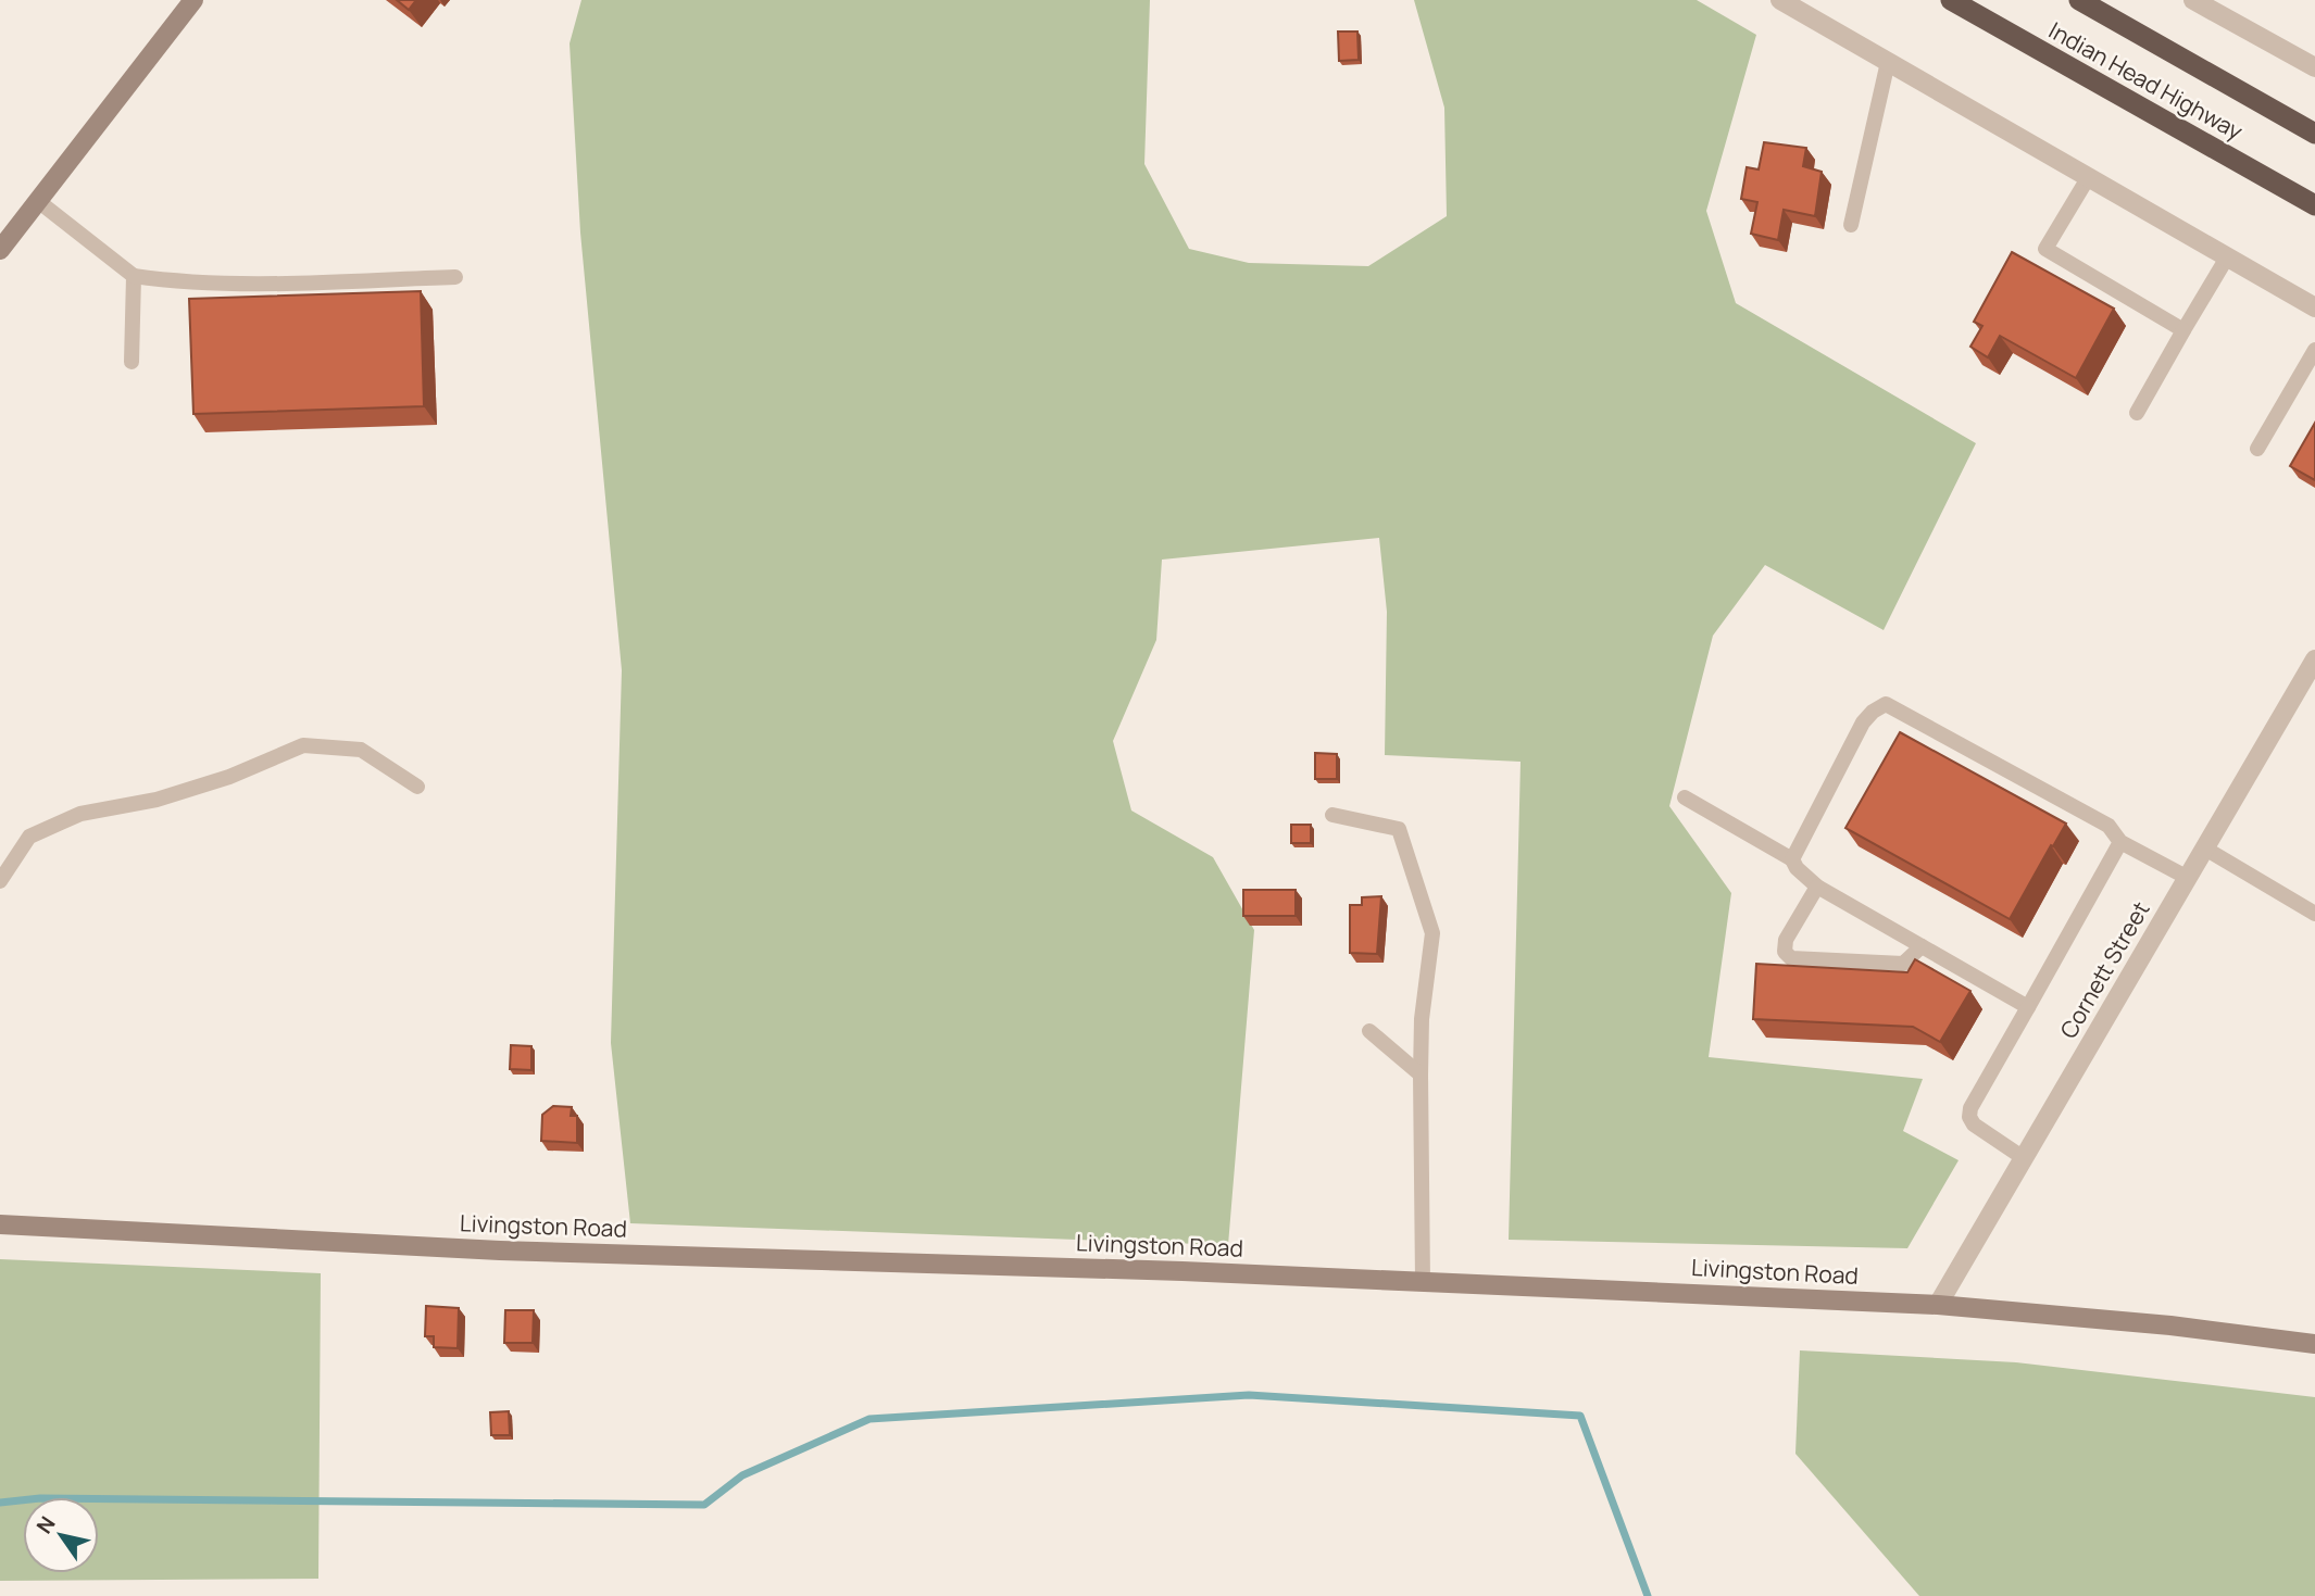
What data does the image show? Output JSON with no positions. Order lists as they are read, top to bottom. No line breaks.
{"streets":{"highway":["Indian Head Highway"],"main road":["Livingston Road"],"street":["Cornett Street"]},"crossings":[["Cornett Street","Livingston Road"]],"north":"top left"}
